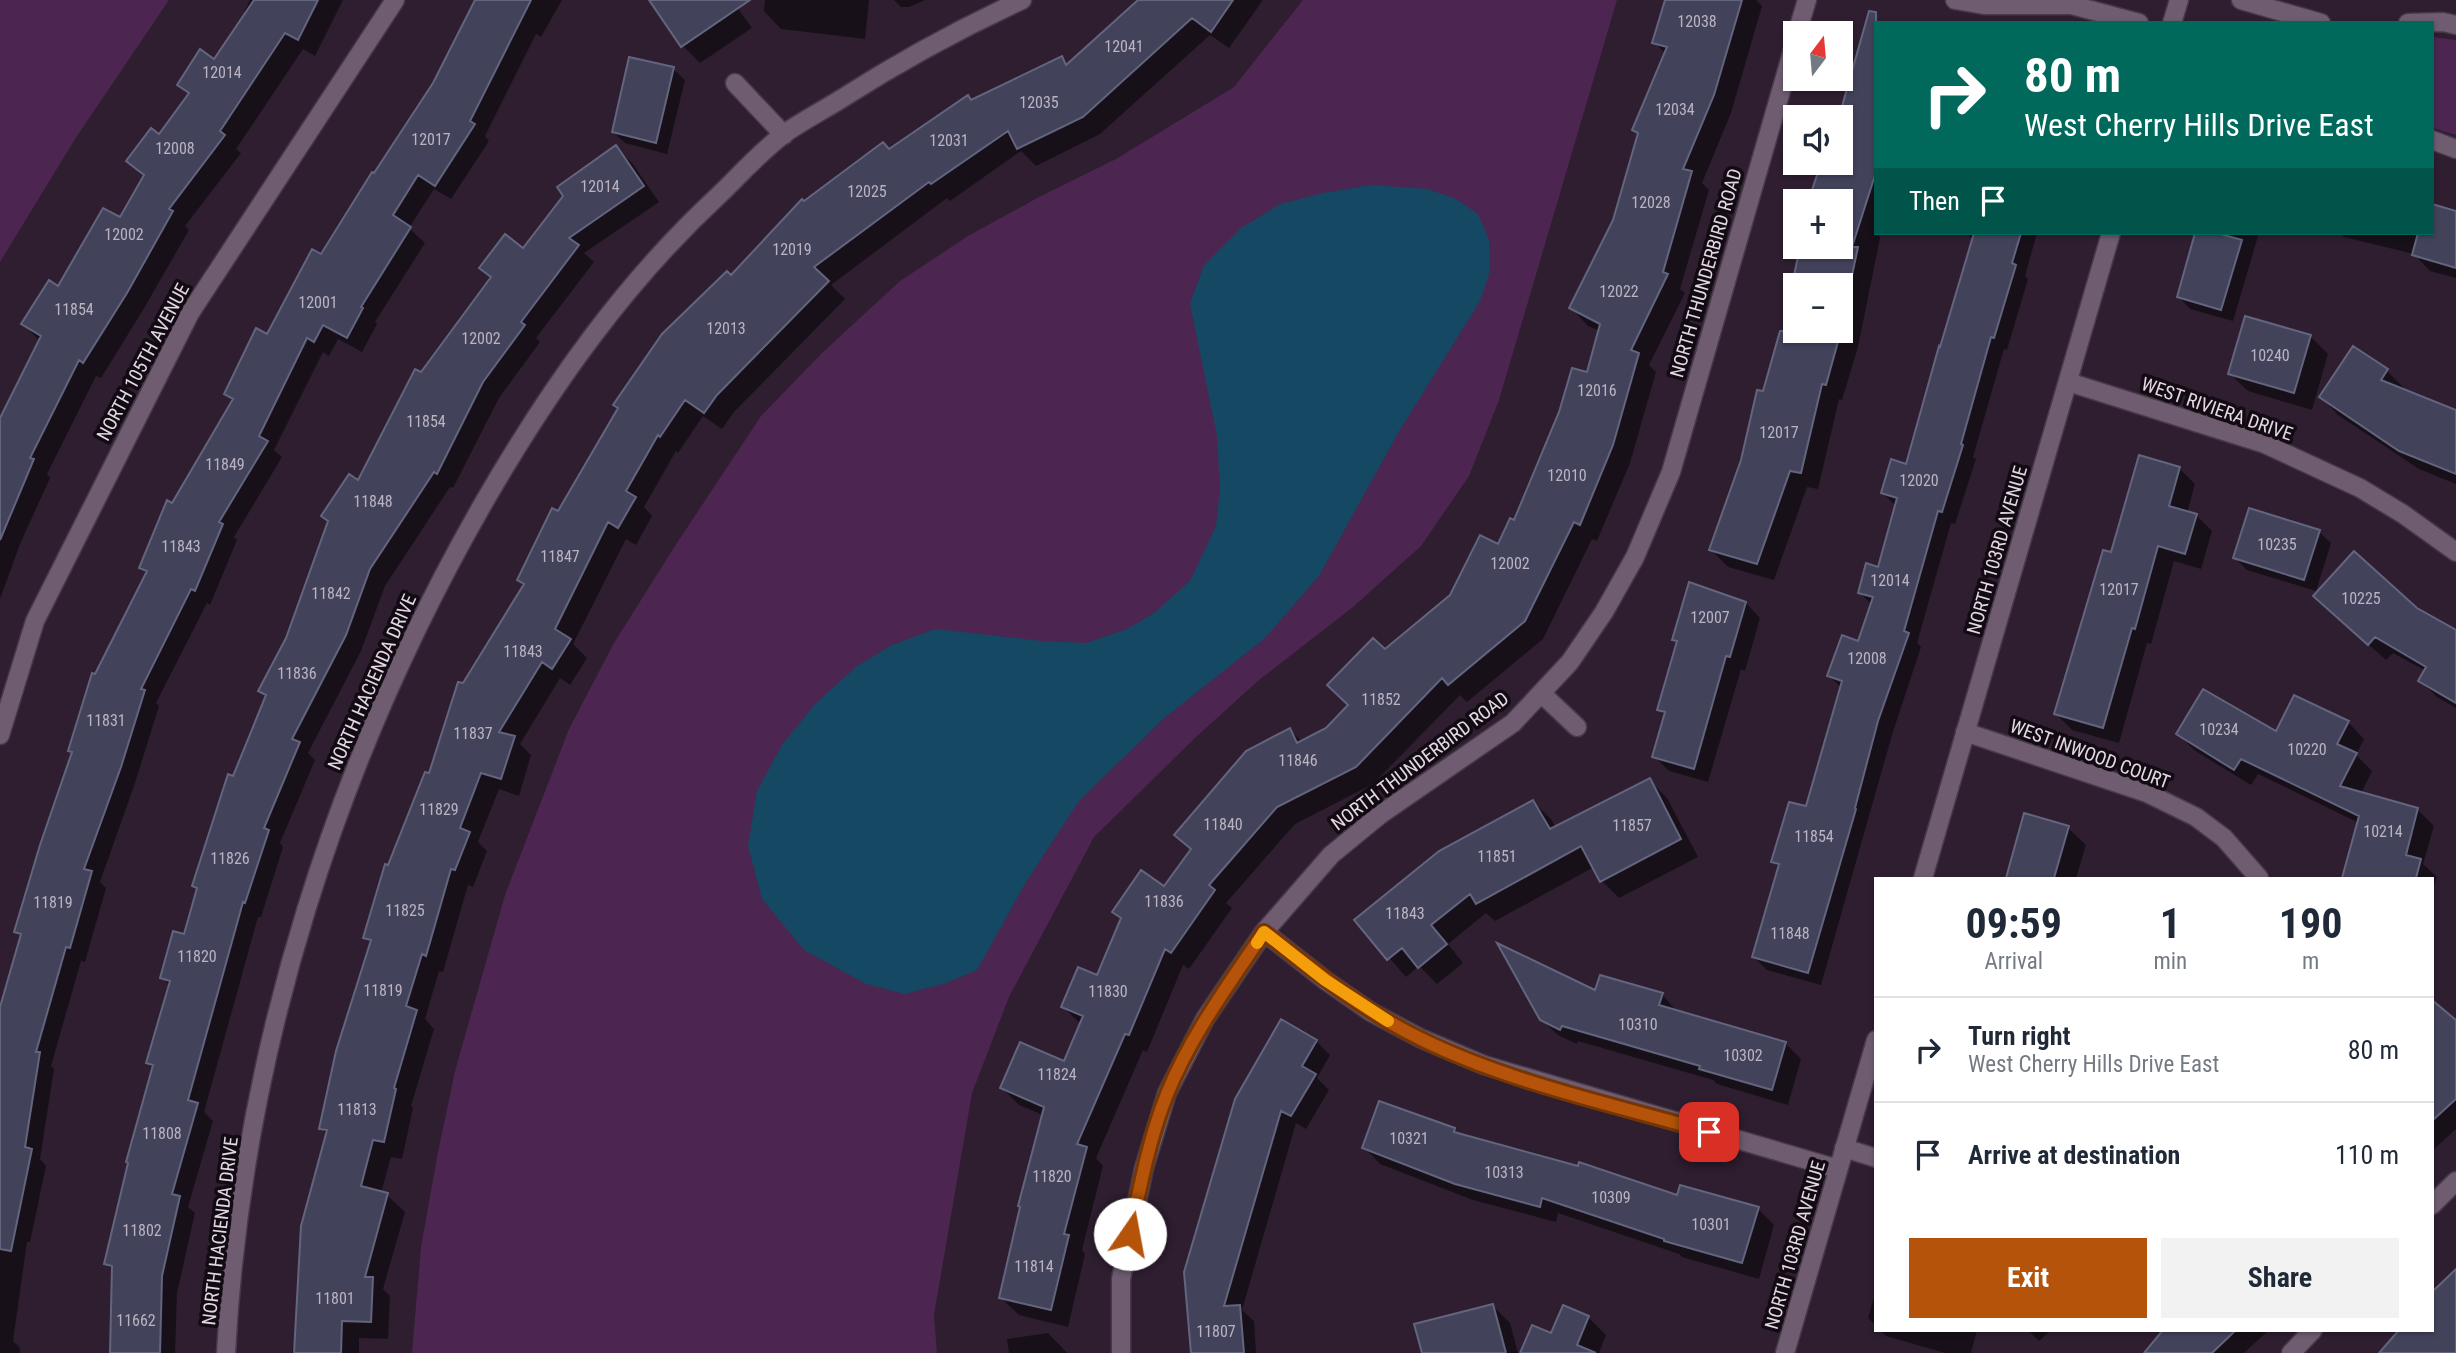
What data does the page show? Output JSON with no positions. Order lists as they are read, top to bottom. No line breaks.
{"streets":{"street":["NORTH THUNDERBIRD ROAD","NORTH 105TH AVENUE","WEST RIVIERA DRIVE","NORTH 103RD AVENUE","NORTH HACIENDA DRIVE","WEST INWOOD COURT"]},"crossings":[["WEST RIVIERA DRIVE","NORTH 103RD AVENUE"],["NORTH 103RD AVENUE","WEST INWOOD COURT"]],"house_numbers":["12038","12041","12014","12035","12034","12017","12031","12008","12014","12025","12028","12002","12019","12022","12001","11854","12013","12002","10240","12016","11854","12017","11849","12010","12020","11848","10235","11843","11847","12002","12014","12017","11842","10225","12007","11843","12008","11836","11852","11831","10234","11837","10220","11846","11829","11840","11857","10214","11854","11851","11826","11836","11819","11825","11843","11848","11820","11819","11830","10310","10302","11824","11813","11808","10321","10313","11820","10309","10301","11802","11814","11801","11662","11807"],"north":"top","page":{"map_buttons":["+","−"],"turn":["80 m","West Cherry Hills Drive East"],"then":"Then","eta":["09:59","Arrival","1","min","190","m"],"list":[{"name":"Turn right","note":"West Cherry Hills Drive East","value":"80 m"},{"name":"Arrive at destination","value":"110 m"}],"buttons":["Exit","Share"]}}
